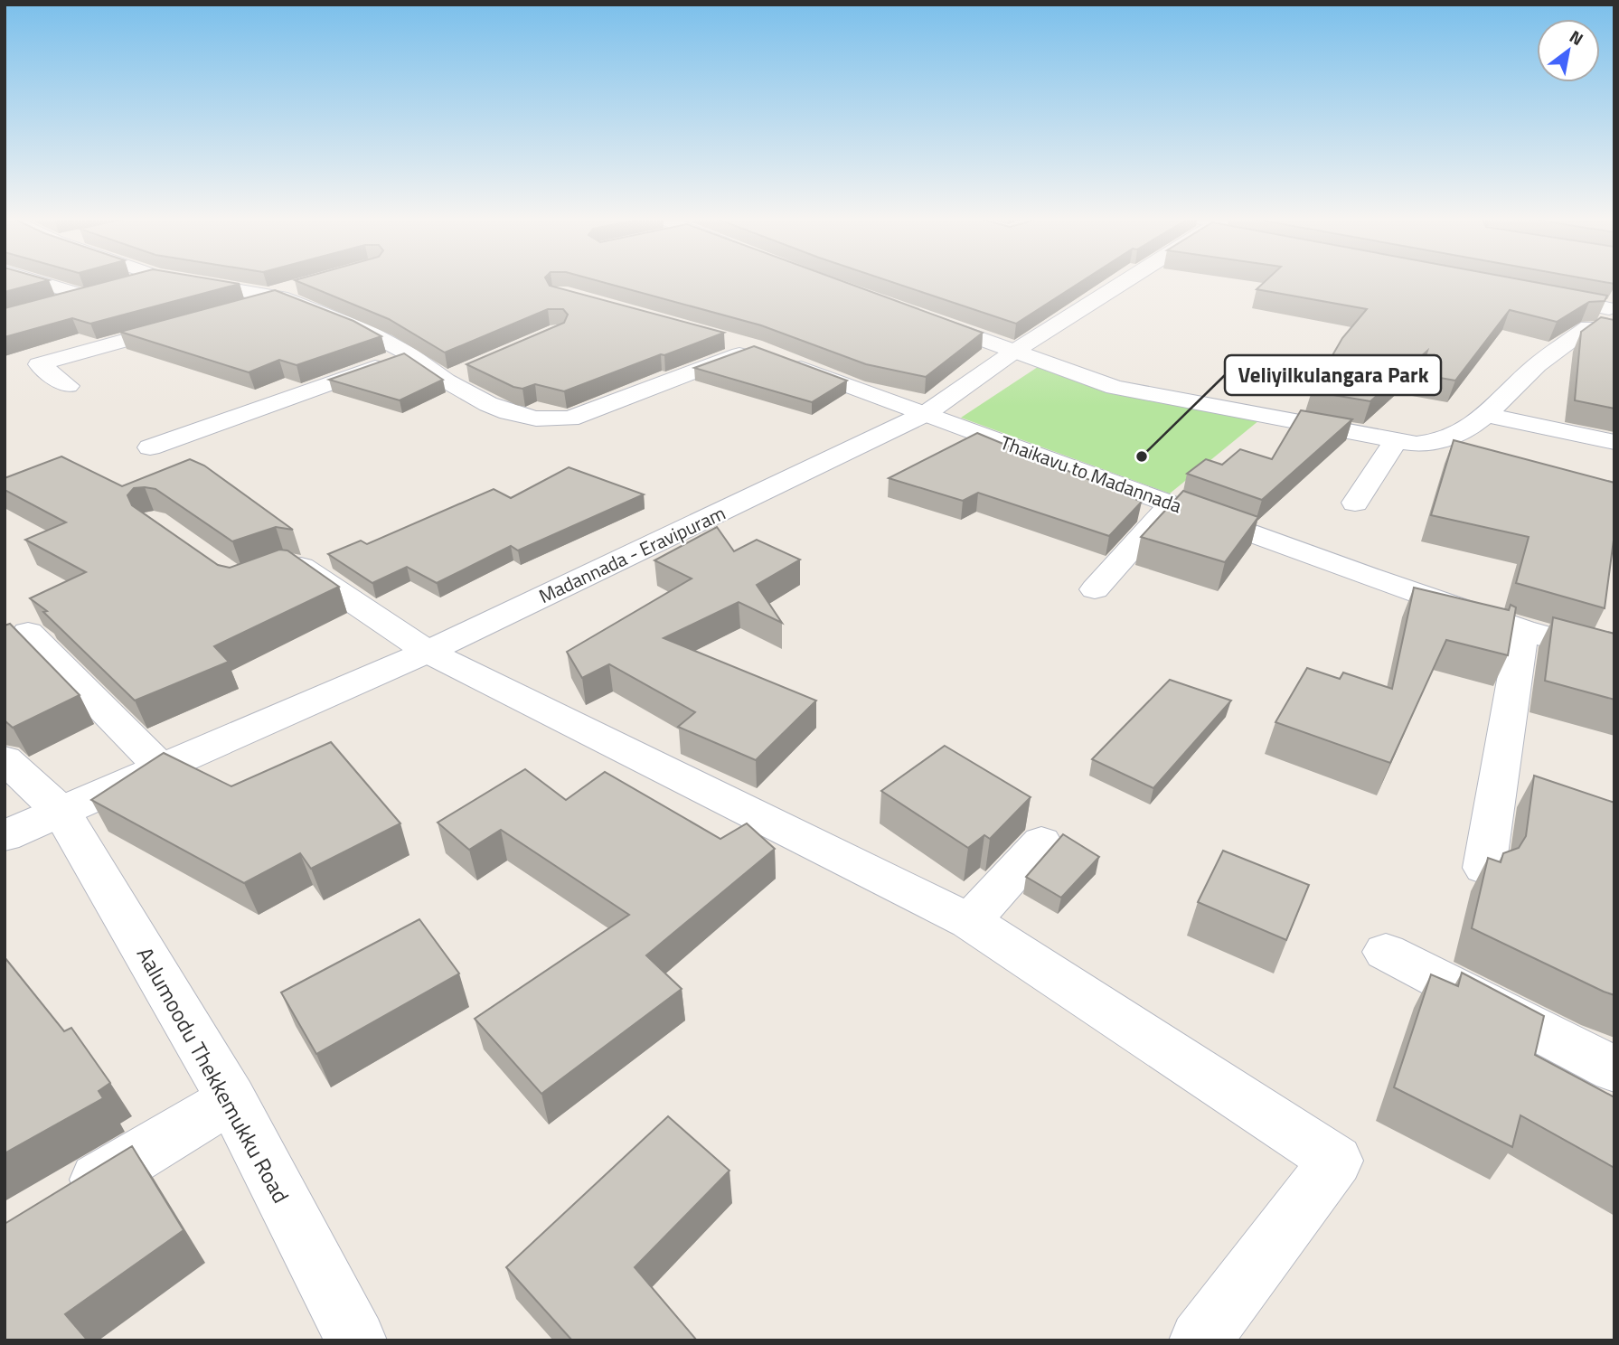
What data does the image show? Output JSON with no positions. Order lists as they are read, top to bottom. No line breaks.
{"streets":{"street":["Thaikavu to Madannada","Madannada - Eravipuram","Aalumoodu Thekkemukku Road"]},"crossings":[["Thaikavu to Madannada","Madannada - Eravipuram"],["Madannada - Eravipuram","Aalumoodu Thekkemukku Road"]],"places":["Veliyilkulangara Park"],"north":"top right"}
